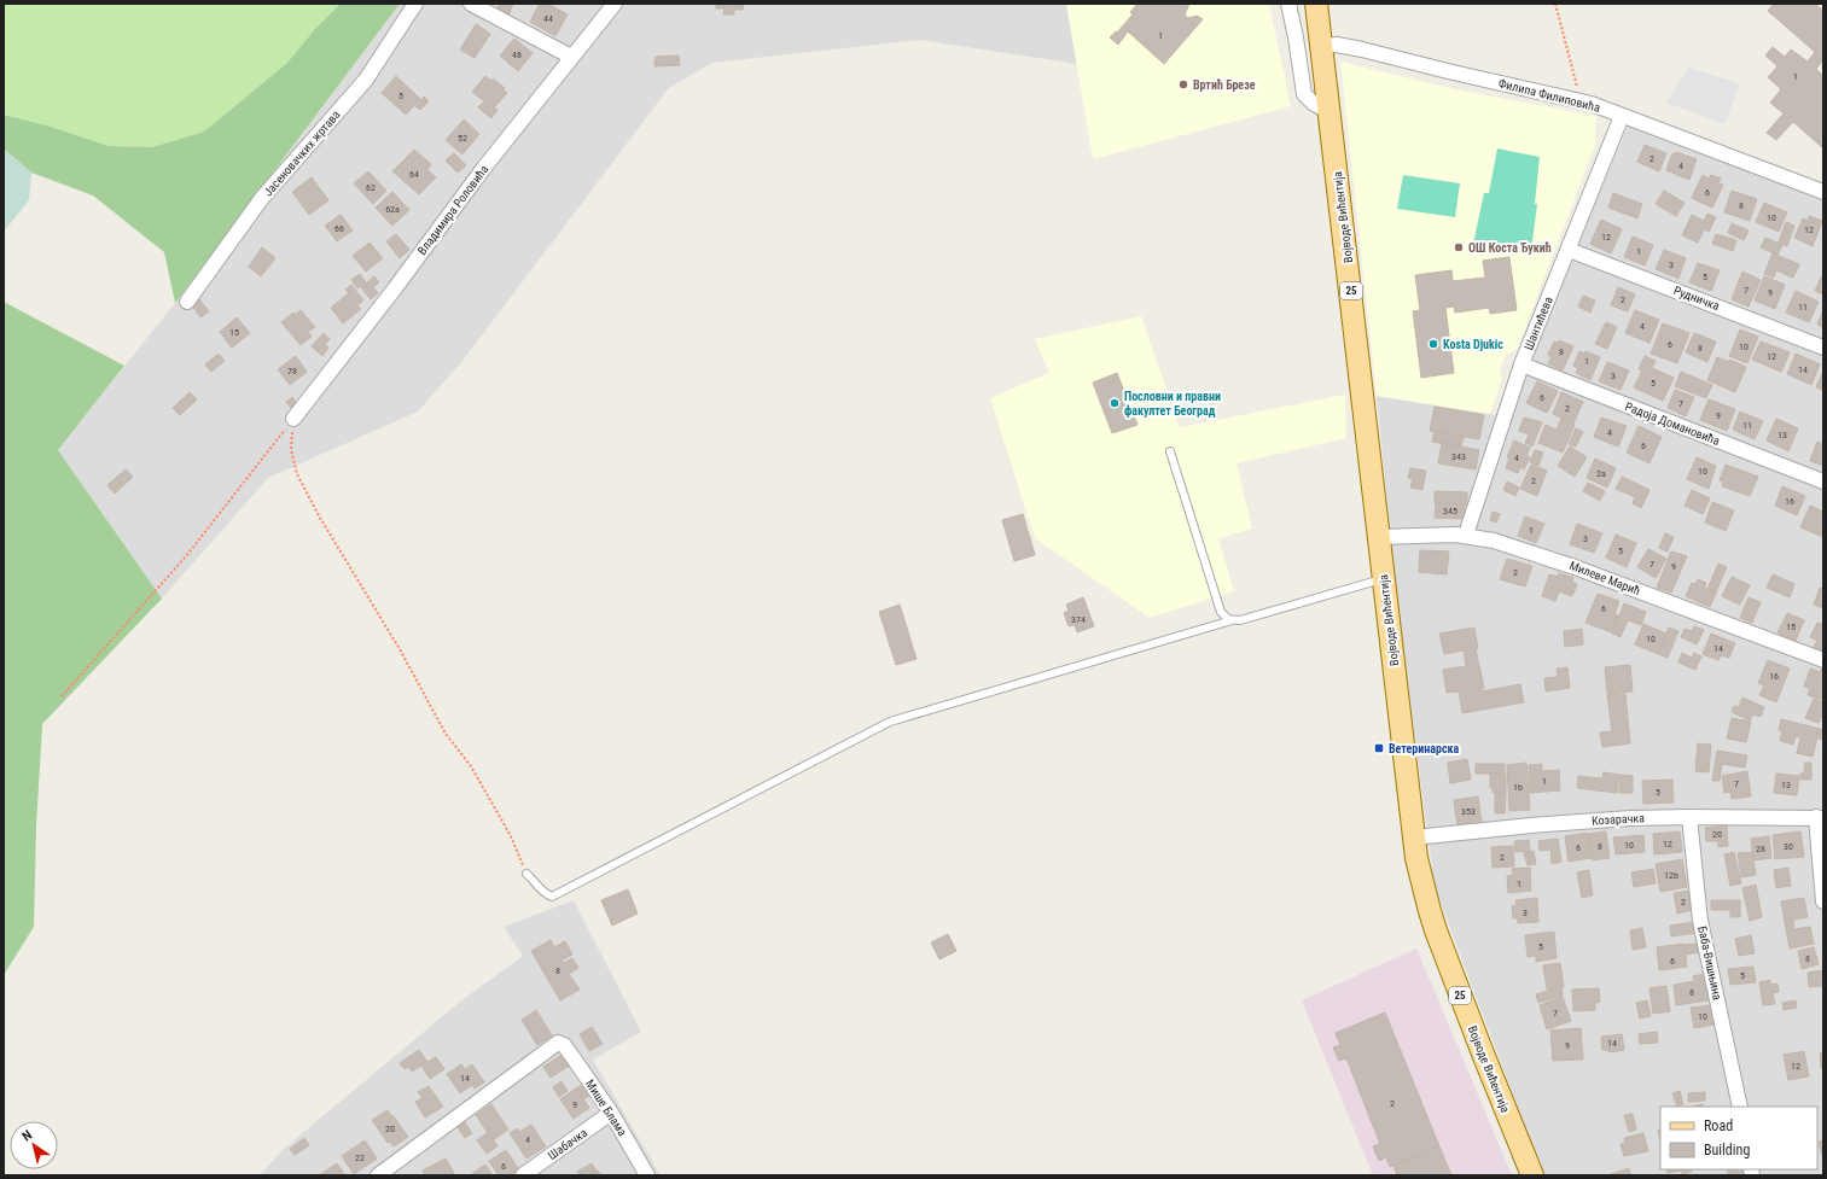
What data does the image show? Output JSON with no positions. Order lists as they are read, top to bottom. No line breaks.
{"streets":{"main road":["Војводе Вићентија","25"],"street":["Филипа Филиповића","Јасеновачких жртава","Владимира Роловића","Рудничка","Шантићева","Радоја Домановића","Милеве Марић","Козарачка","Баба-Вишњина","Мише Блама","Шабачка"]},"crossings":[["Филипа Филиповића","Војводе Вићентија"],["Филипа Филиповића","25"],["Филипа Филиповића","Шантићева"],["Војводе Вићентија","25"],["Војводе Вићентија","Милеве Марић"],["Војводе Вићентија","Козарачка"],["Рудничка","Шантићева"],["Шантићева","Радоја Домановића"],["Шантићева","Милеве Марић"],["Козарачка","Баба-Вишњина"],["Мише Блама","Шабачка"]],"places":{"other":["Вртић Брезе","ОШ Коста Ђукић","Kosta Djukic","Пословни и правни факултет Београд"],"transit":["Ветеринарска"]},"house_numbers":["44","1","48","1","5","52","2","4","64","62","6","8","62a","10","66","12","12","1","3","5","7","9","2","11","4","15","6","10","8","8","12","1","14","78","3","5","6","7","2","9","11","4","13","6","343","4","10","2a","2","16","345","1","3","5","7","9","2","6","374","15","10","14","16","1","7","13","1b","5","353","20","12","10","8","30","6","28","2","12b","1","2","3","5","8","6","8","5","8","7","10","14","9","12","14","2","9","20","4","22","6"],"legend":["Road","Building"],"north":"top left"}
